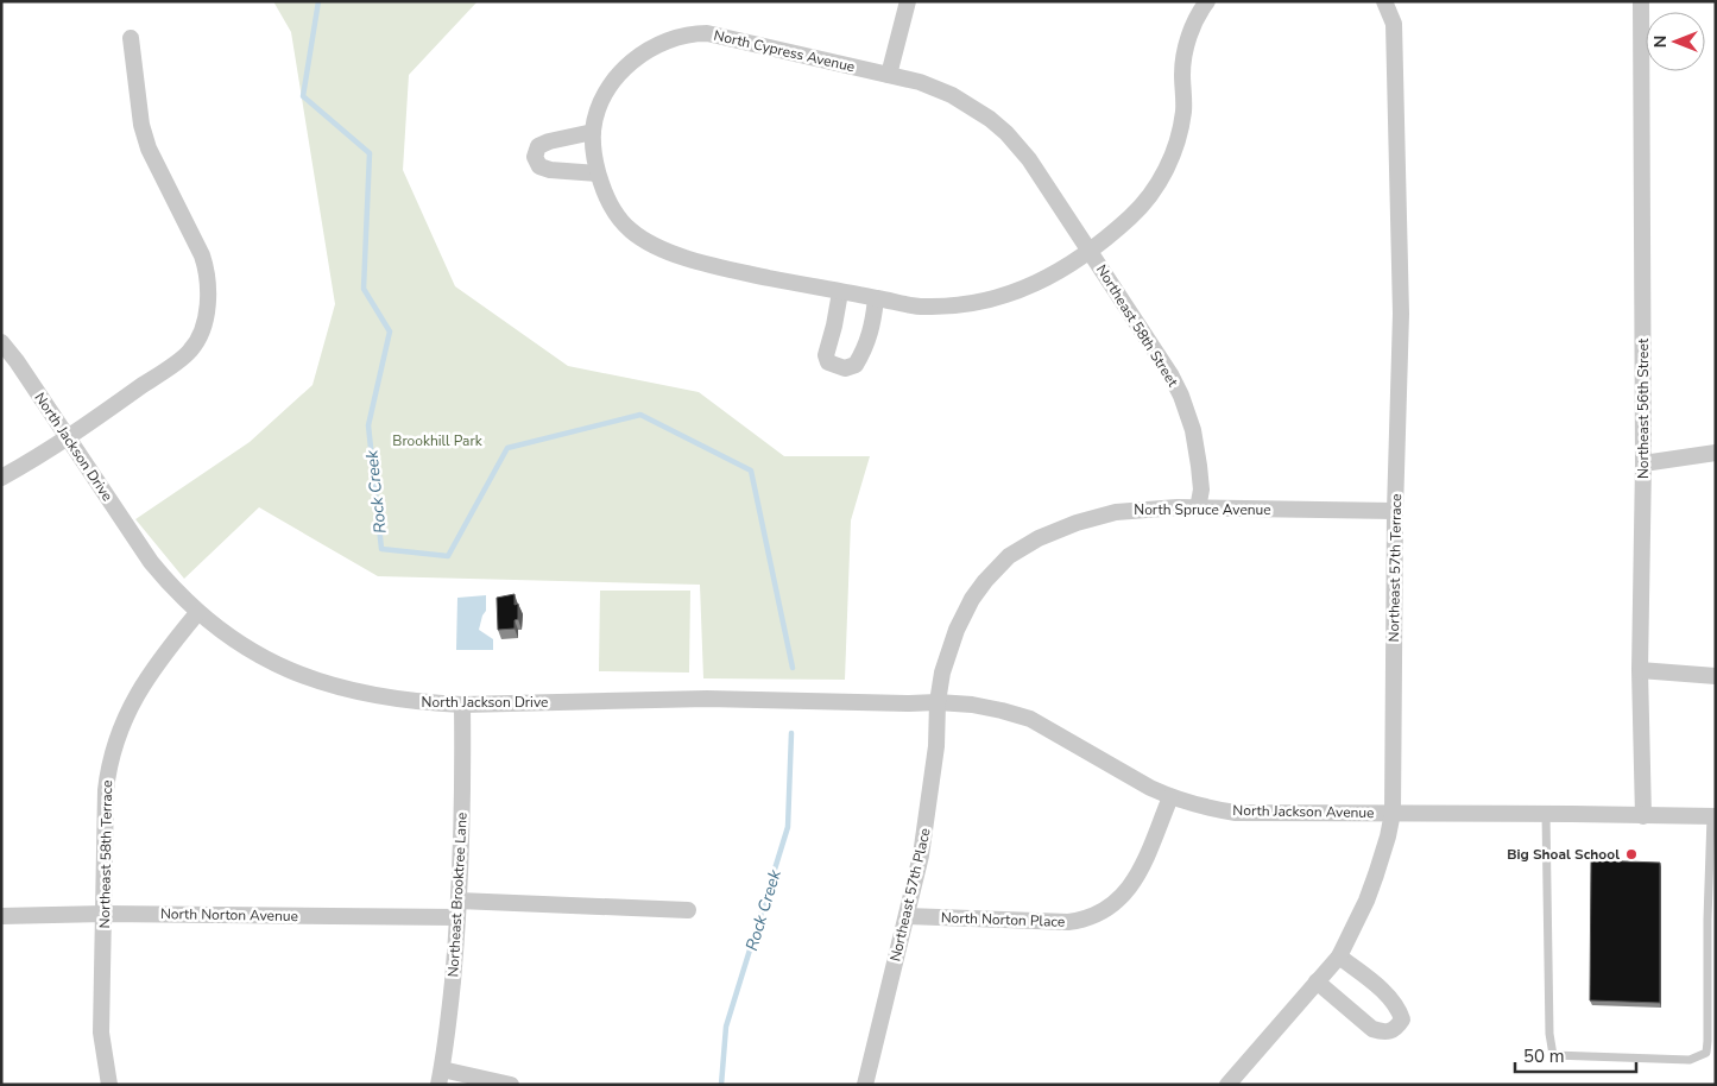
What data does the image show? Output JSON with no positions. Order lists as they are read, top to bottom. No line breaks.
{"streets":{"street":["North Cypress Avenue","Northeast 58th Street","Northeast 56th Street","North Jackson Drive","North Spruce Avenue","Northeast 57th Terrace","North Jackson Avenue","Northeast 58th Terrace","Northeast Brooktree Lane","Northeast 57th Place","North Norton Avenue","North Norton Place"]},"crossings":[["North Cypress Avenue","Northeast 58th Street"],["Northeast 58th Street","North Spruce Avenue"],["Northeast 56th Street","North Jackson Avenue"],["North Jackson Drive","North Jackson Avenue"],["North Jackson Drive","Northeast 58th Terrace"],["North Jackson Drive","Northeast Brooktree Lane"],["North Spruce Avenue","Northeast 57th Terrace"],["North Spruce Avenue","North Jackson Avenue"],["North Spruce Avenue","Northeast 57th Place"],["Northeast 57th Terrace","North Jackson Avenue"],["North Jackson Avenue","Northeast 57th Place"],["North Jackson Avenue","North Norton Place"],["Northeast 58th Terrace","North Norton Avenue"],["Northeast Brooktree Lane","North Norton Avenue"],["Northeast 57th Place","North Norton Place"]],"water":["Rock Creek"],"parks":["Brookhill Park"],"places":["Big Shoal School"],"scale_bar":"50 m","north":"left"}
